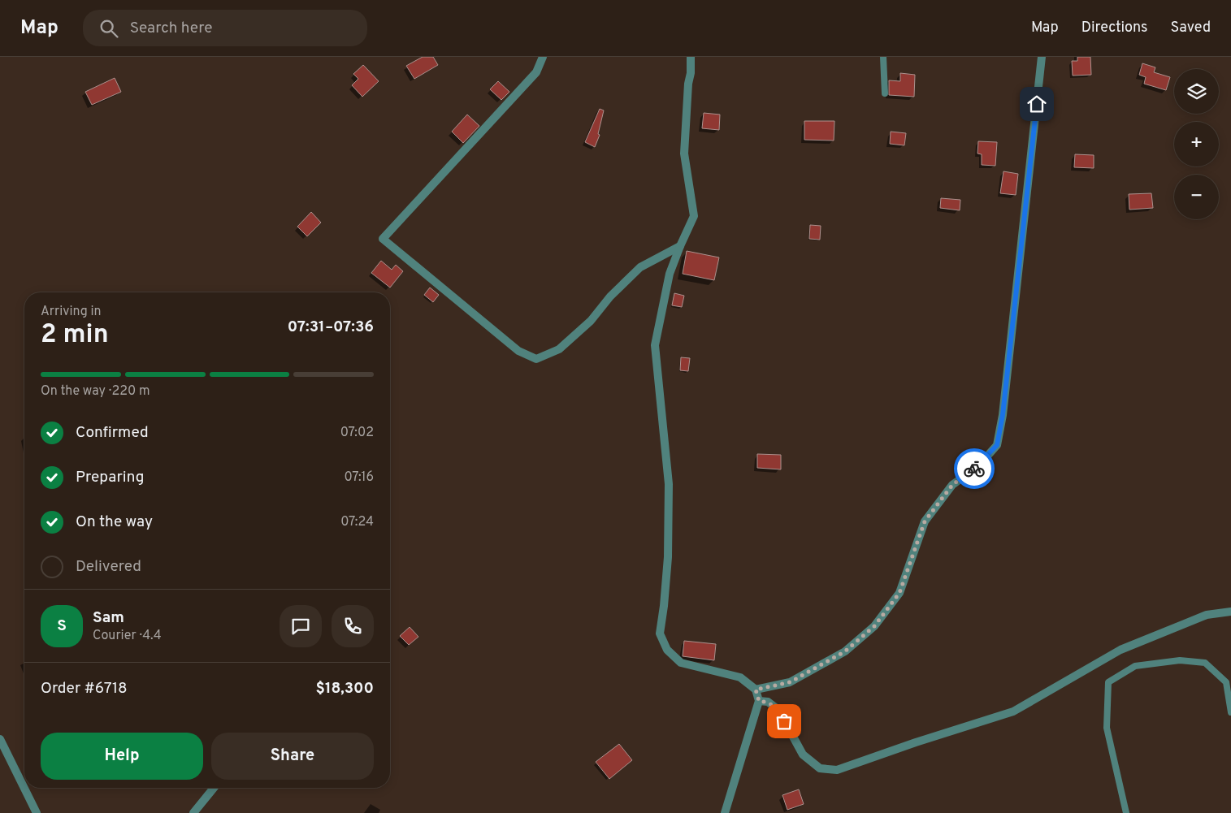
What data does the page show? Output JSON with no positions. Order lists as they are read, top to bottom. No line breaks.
{"page":{"header":"Map","search":"Search here","nav":["Map","Directions","Saved"],"map_buttons":["+","−"],"heading":["2 min","Arriving in","07:31–07:36"],"panel":["Sam","Courier · 4.4","Order #6718","$18,300"],"bar":"On the way · 220 m","list":[["Confirmed","07:02"],["Preparing","07:16"],["On the way","07:24"],"Delivered"],"round":"S","buttons":["Help","Share"]}}
